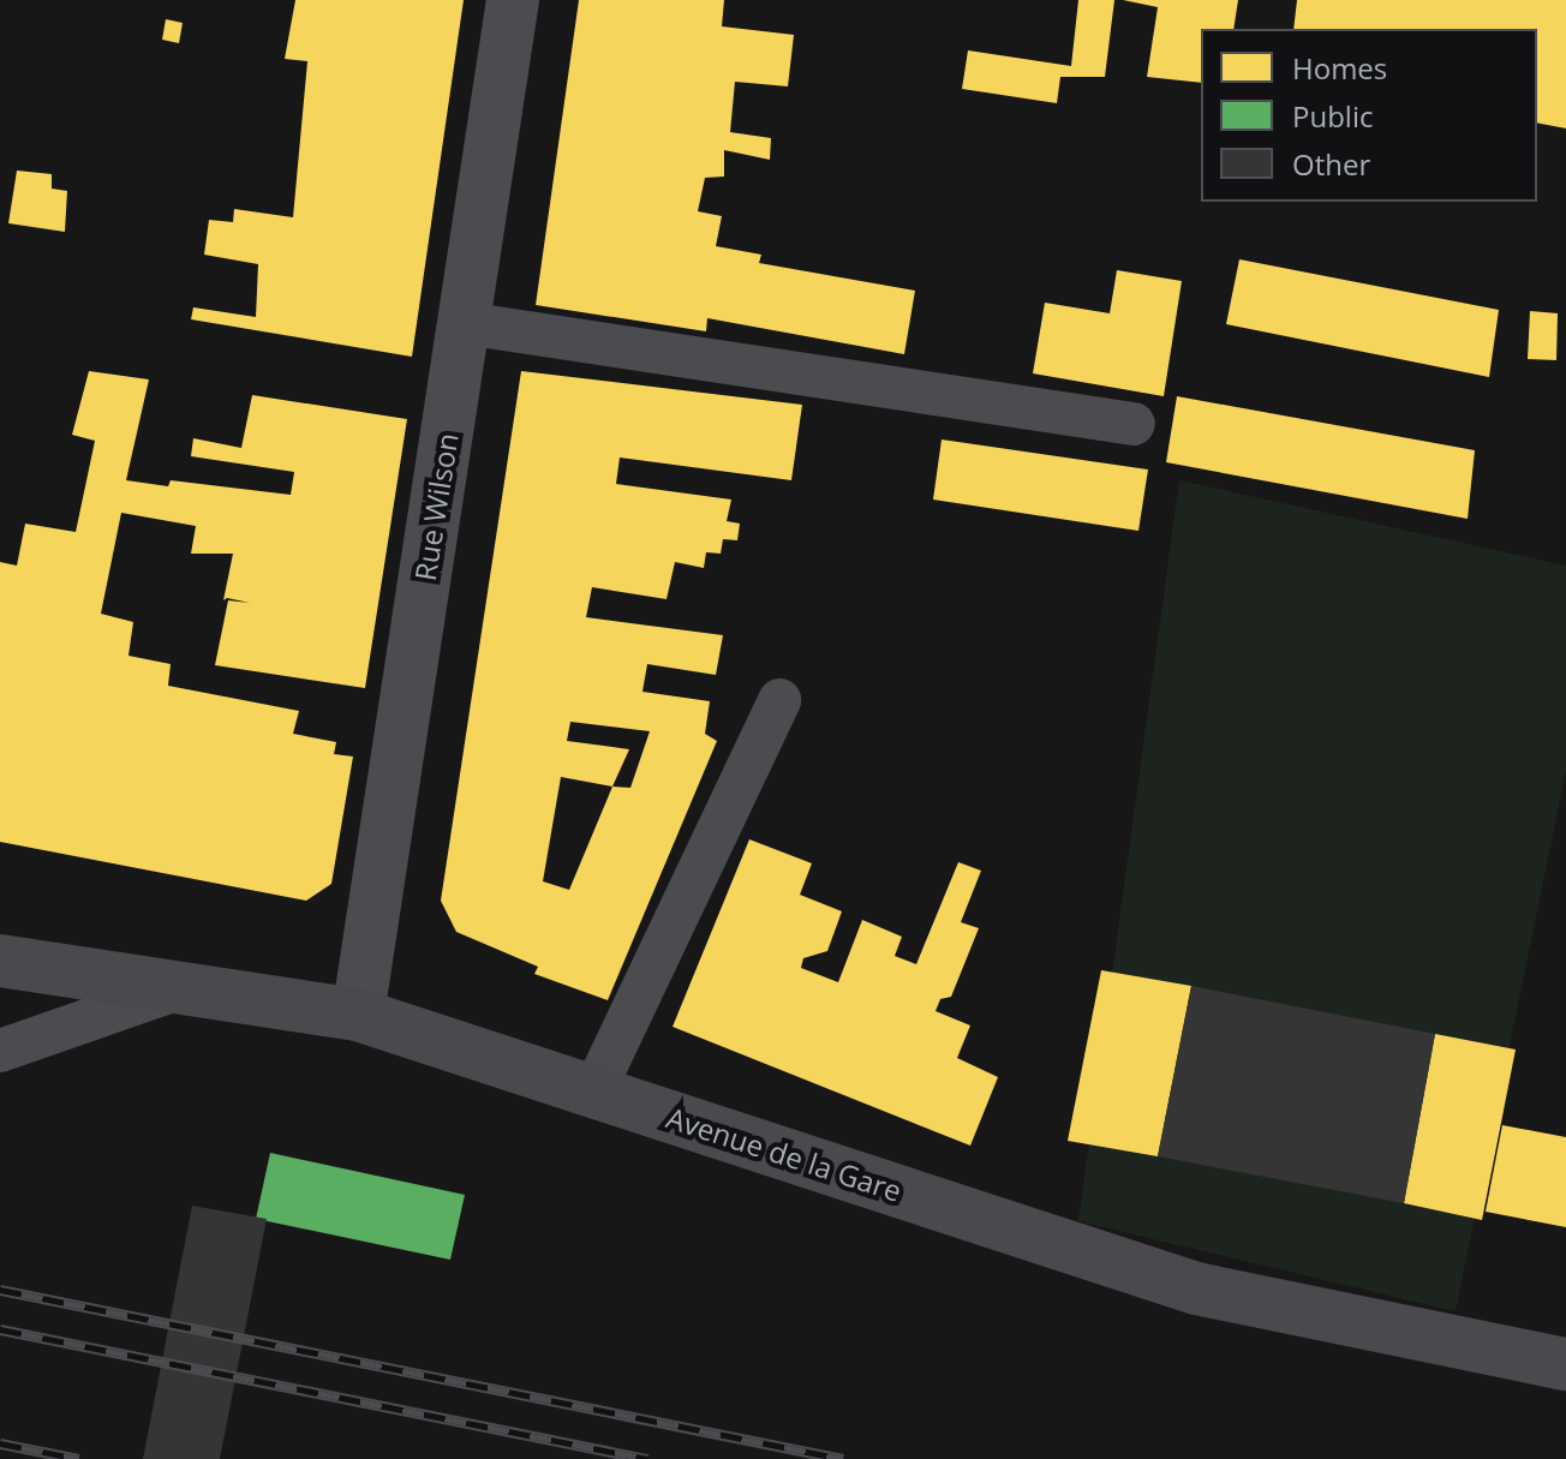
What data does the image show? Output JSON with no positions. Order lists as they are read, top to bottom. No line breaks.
{"streets":{"street":["Rue Wilson","Avenue de la Gare"]},"crossings":[["Rue Wilson","Avenue de la Gare"]],"legend":["Homes","Public","Other"]}
